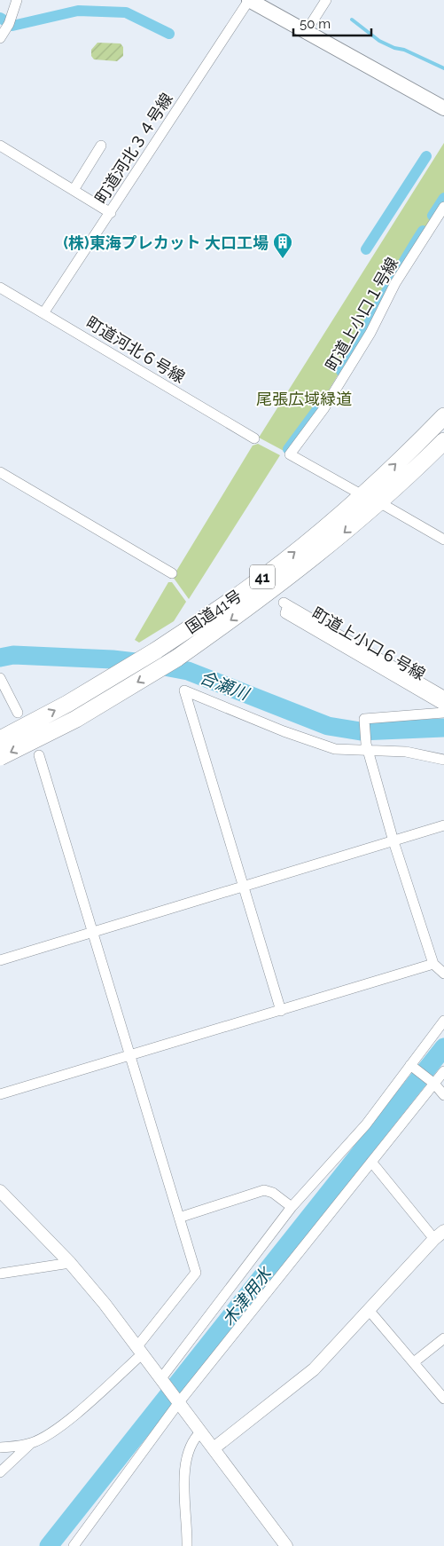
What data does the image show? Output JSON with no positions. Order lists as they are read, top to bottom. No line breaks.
{"streets":{"highway":["41","国道41号"],"street":["町道河北３４号線","町道上小口１号線","町道河北６号線","町道上小口６号線"]},"crossings":[["町道河北３４号線","町道河北６号線"],["町道上小口１号線","国道41号"]],"water":["合瀬川","木津用水"],"parks":["尾張広域緑道"],"places":{"building":["(株)東海プレカット 大口工場"]},"scale_bar":"50 m"}
